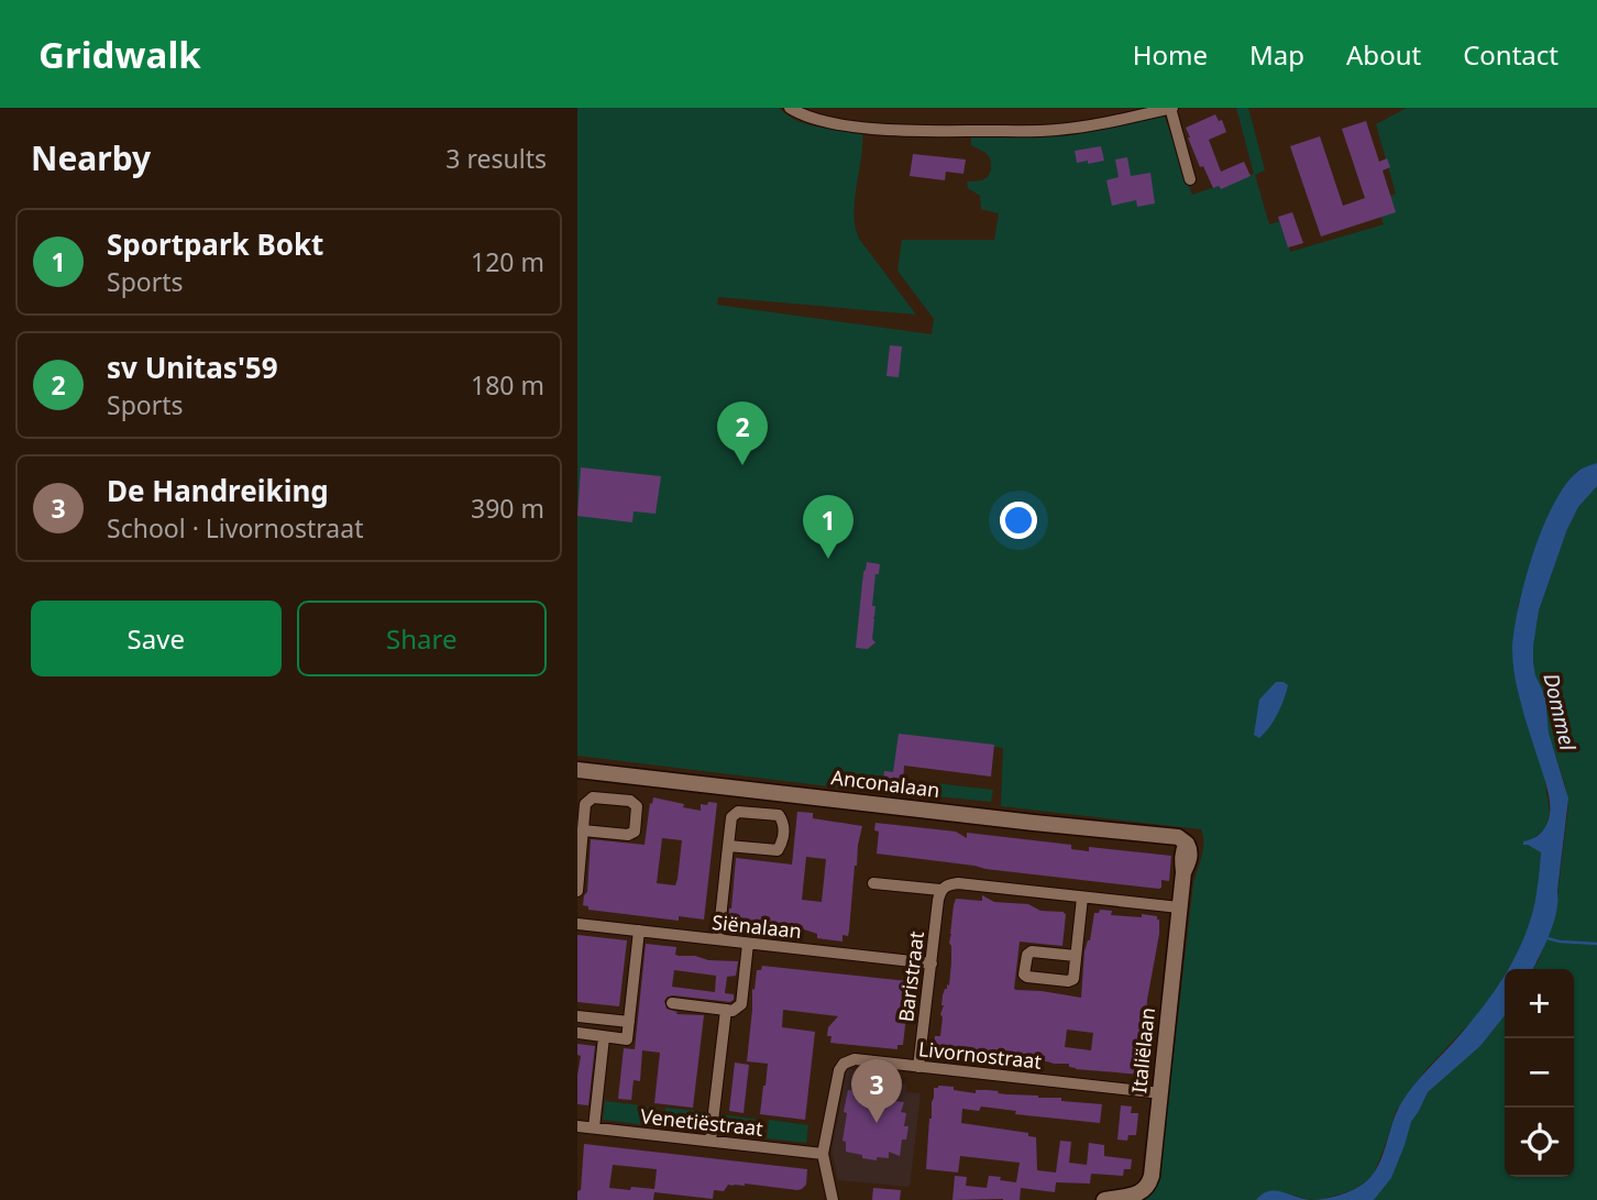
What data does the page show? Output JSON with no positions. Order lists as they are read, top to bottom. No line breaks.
{"streets":{"street":["Anconalaan","Siënalaan","Baristraat","Italiëlaan","Livornostraat","Venetiëstraat"]},"crossings":[["Anconalaan","Italiëlaan"],["Siënalaan","Baristraat"],["Baristraat","Livornostraat"],["Italiëlaan","Livornostraat"],["Livornostraat","Venetiëstraat"]],"water":["Dommel"],"page":{"header":"Gridwalk","nav":["Home","Map","About","Contact"],"heading":["Nearby","3 results"],"list":[{"mark":"1","name":"Sportpark Bokt","note":"Sports","value":"120 m"},{"mark":"2","name":"sv Unitas'59","note":"Sports","value":"180 m"},{"mark":"3","name":"De Handreiking","note":"School · Livornostraat","value":"390 m"}],"pins":["2","1","3"],"buttons":["Save","Share"],"map_buttons":["+","−"]}}
